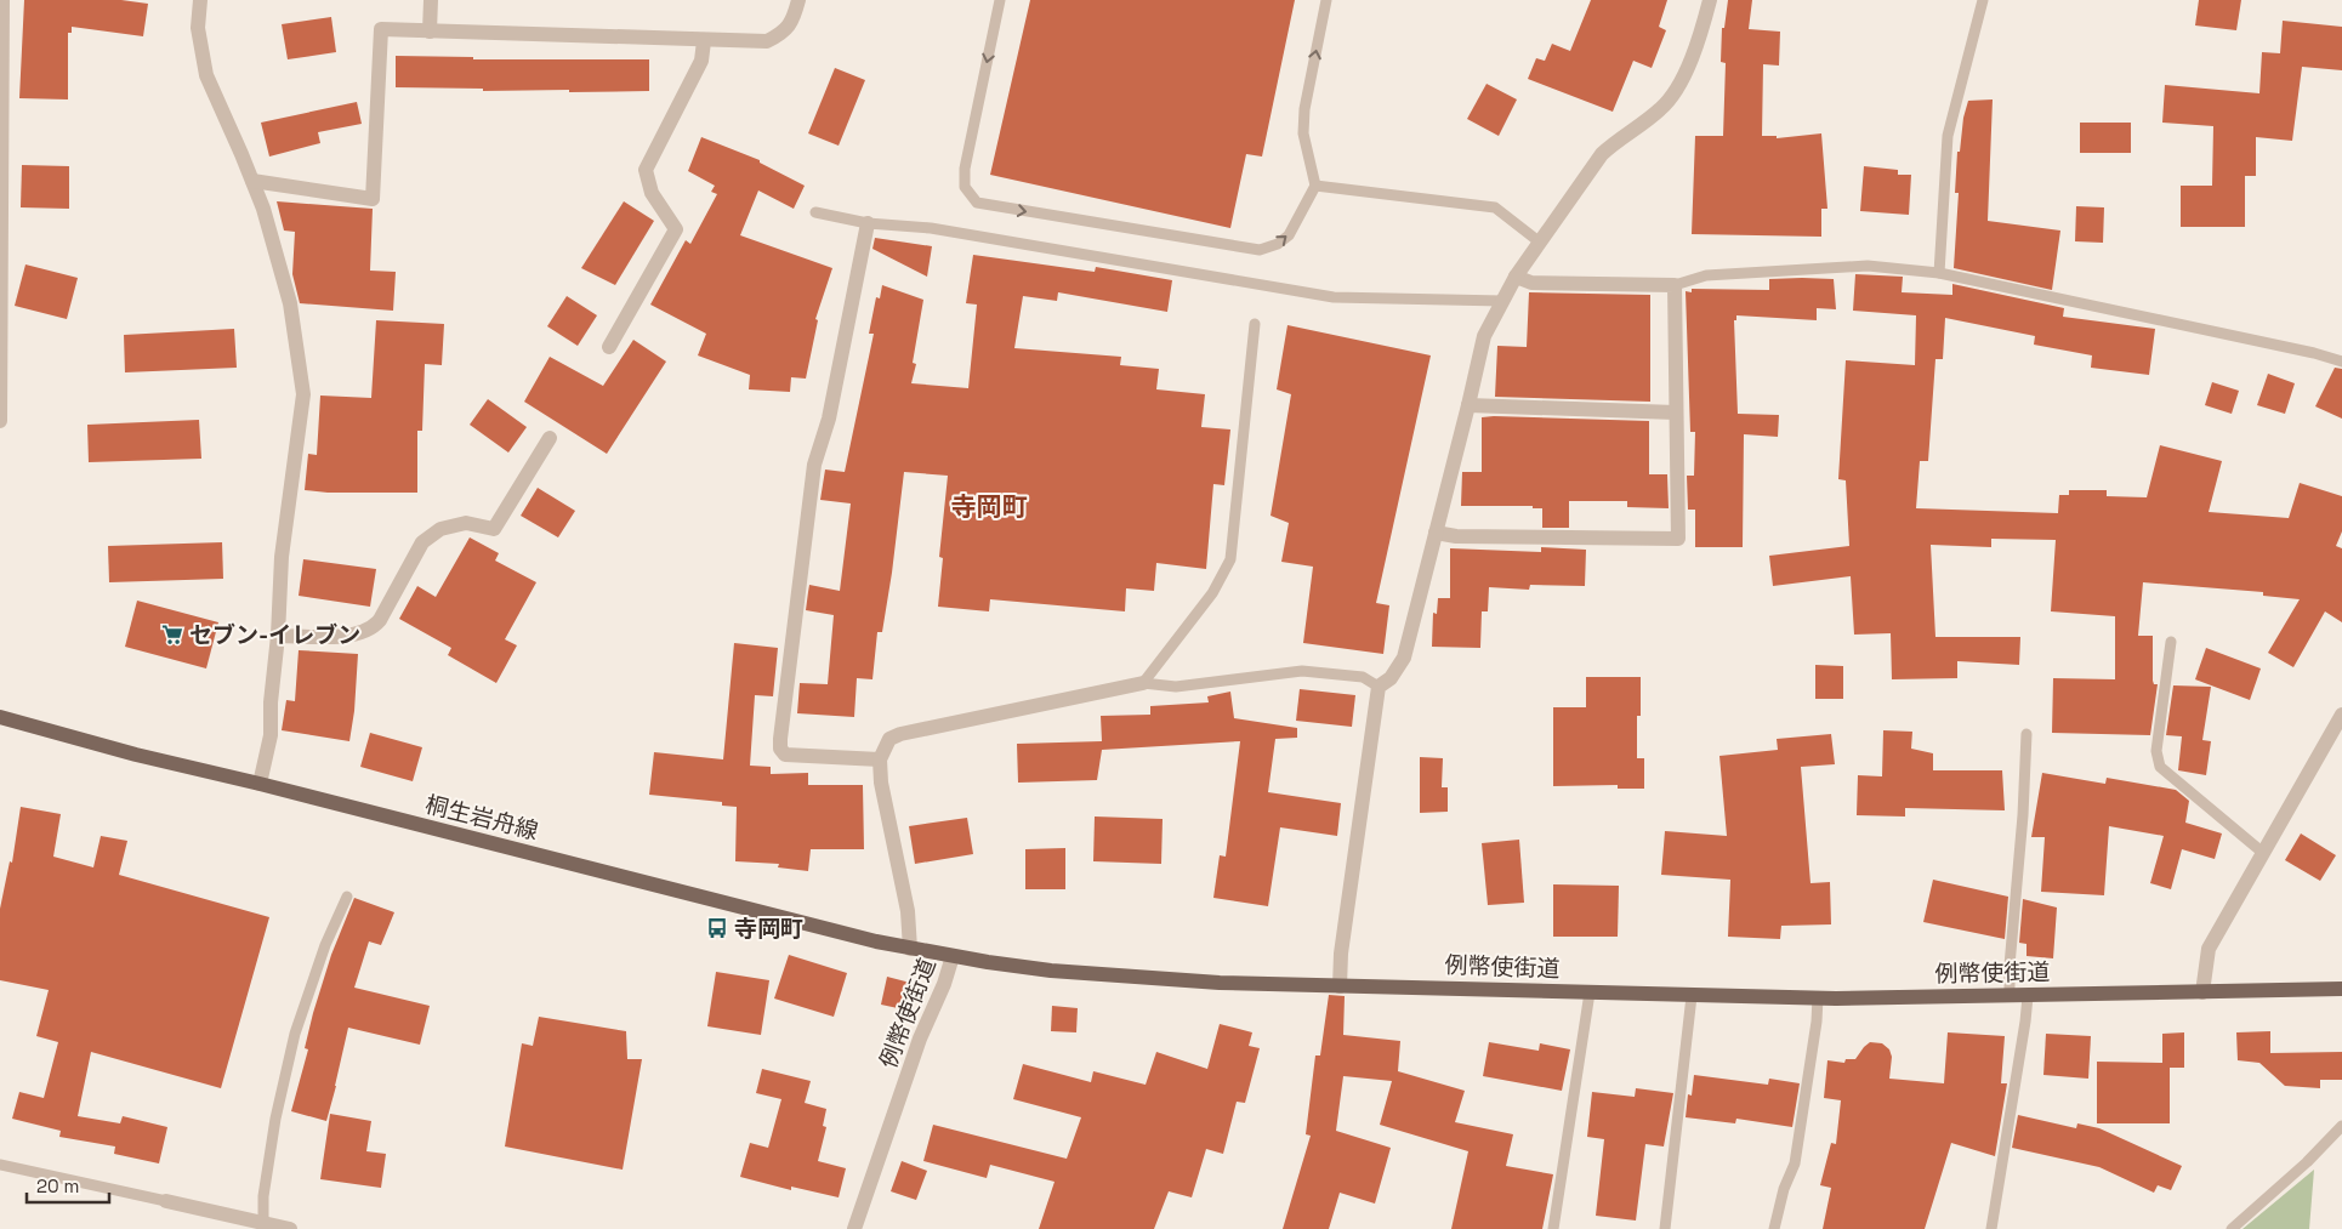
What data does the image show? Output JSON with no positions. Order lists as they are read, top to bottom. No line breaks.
{"streets":{"main road":["桐生岩舟線","例幣使街道"]},"crossings":[["桐生岩舟線","例幣使街道"]],"districts":["寺岡町"],"places":{"supermarket":["セブン-イレブン"],"bus stop":["寺岡町"]},"scale_bar":"20 m"}
